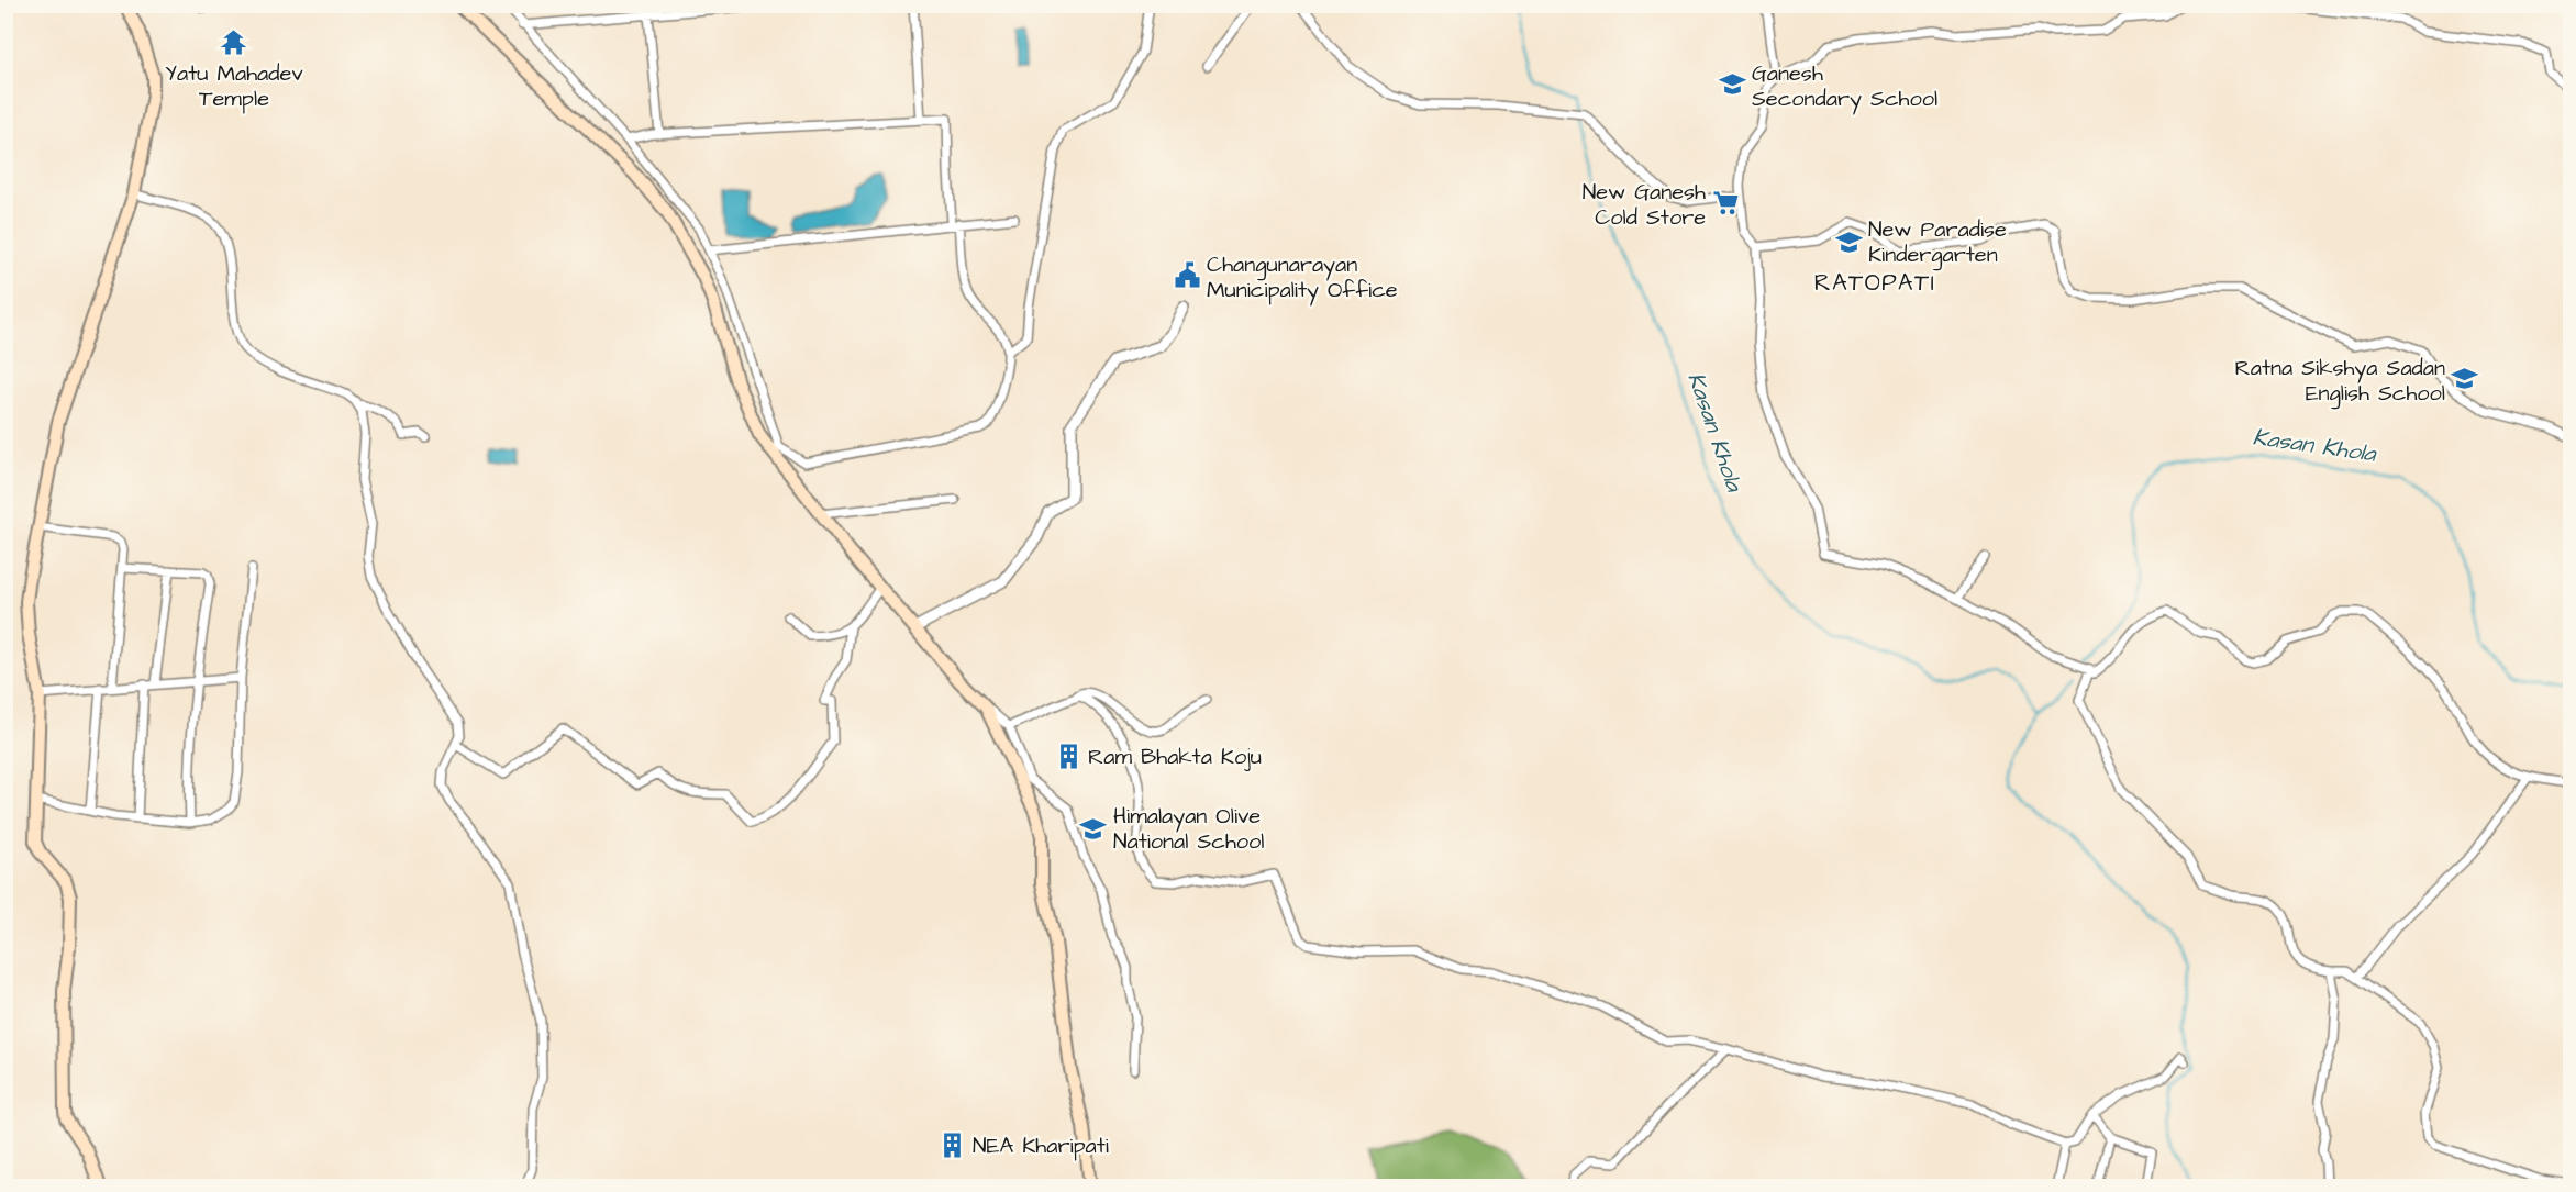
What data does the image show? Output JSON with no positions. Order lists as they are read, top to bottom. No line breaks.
{"districts":["RATOPATI"],"water":["Kasan Khola"],"places":{"temple":["Yatu Mahadev Temple"],"school or university":["Ganesh Secondary School","New Paradise Kindergarten","Ratna Sikshya Sadan English School","Himalayan Olive National School"],"supermarket":["New Ganesh Cold Store"],"public building":["Changunarayan Municipality Office"],"building":["Ram Bhakta Koju","NEA Kharipati"]}}
